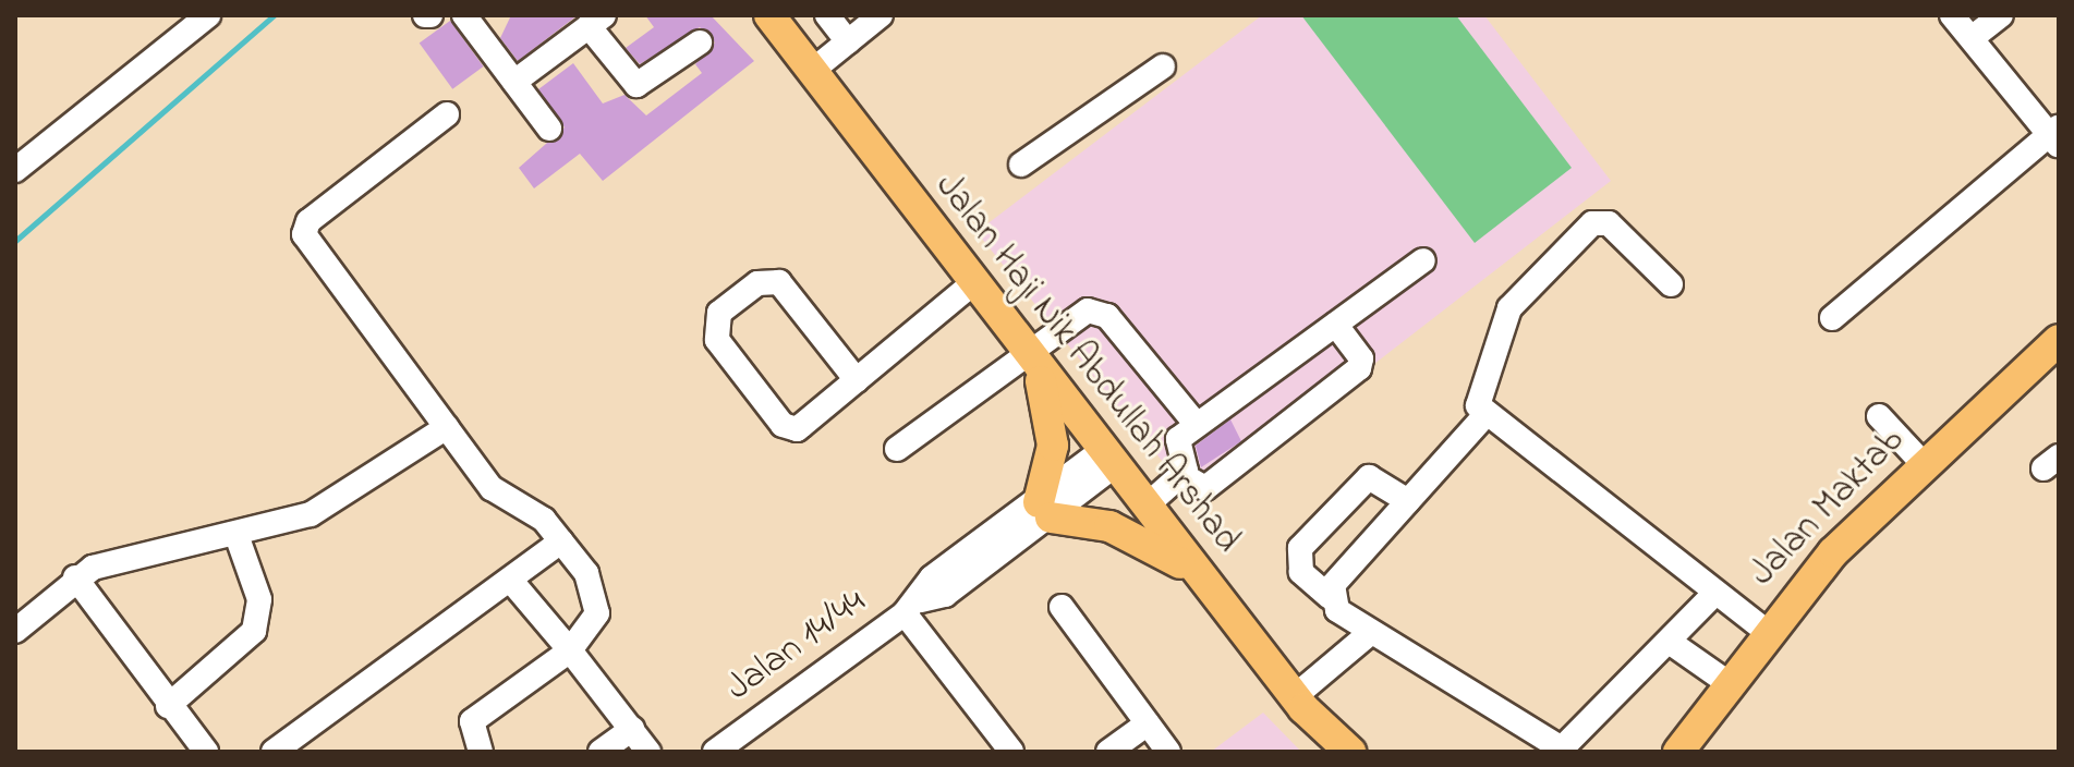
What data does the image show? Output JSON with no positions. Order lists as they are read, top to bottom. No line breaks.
{"streets":{"main road":["Jalan Haji Nik Abdullah Arshad","Jalan Maktab"],"street":["Jalan 14/44"]},"crossings":[["Jalan Haji Nik Abdullah Arshad","Jalan 14/44"]]}
